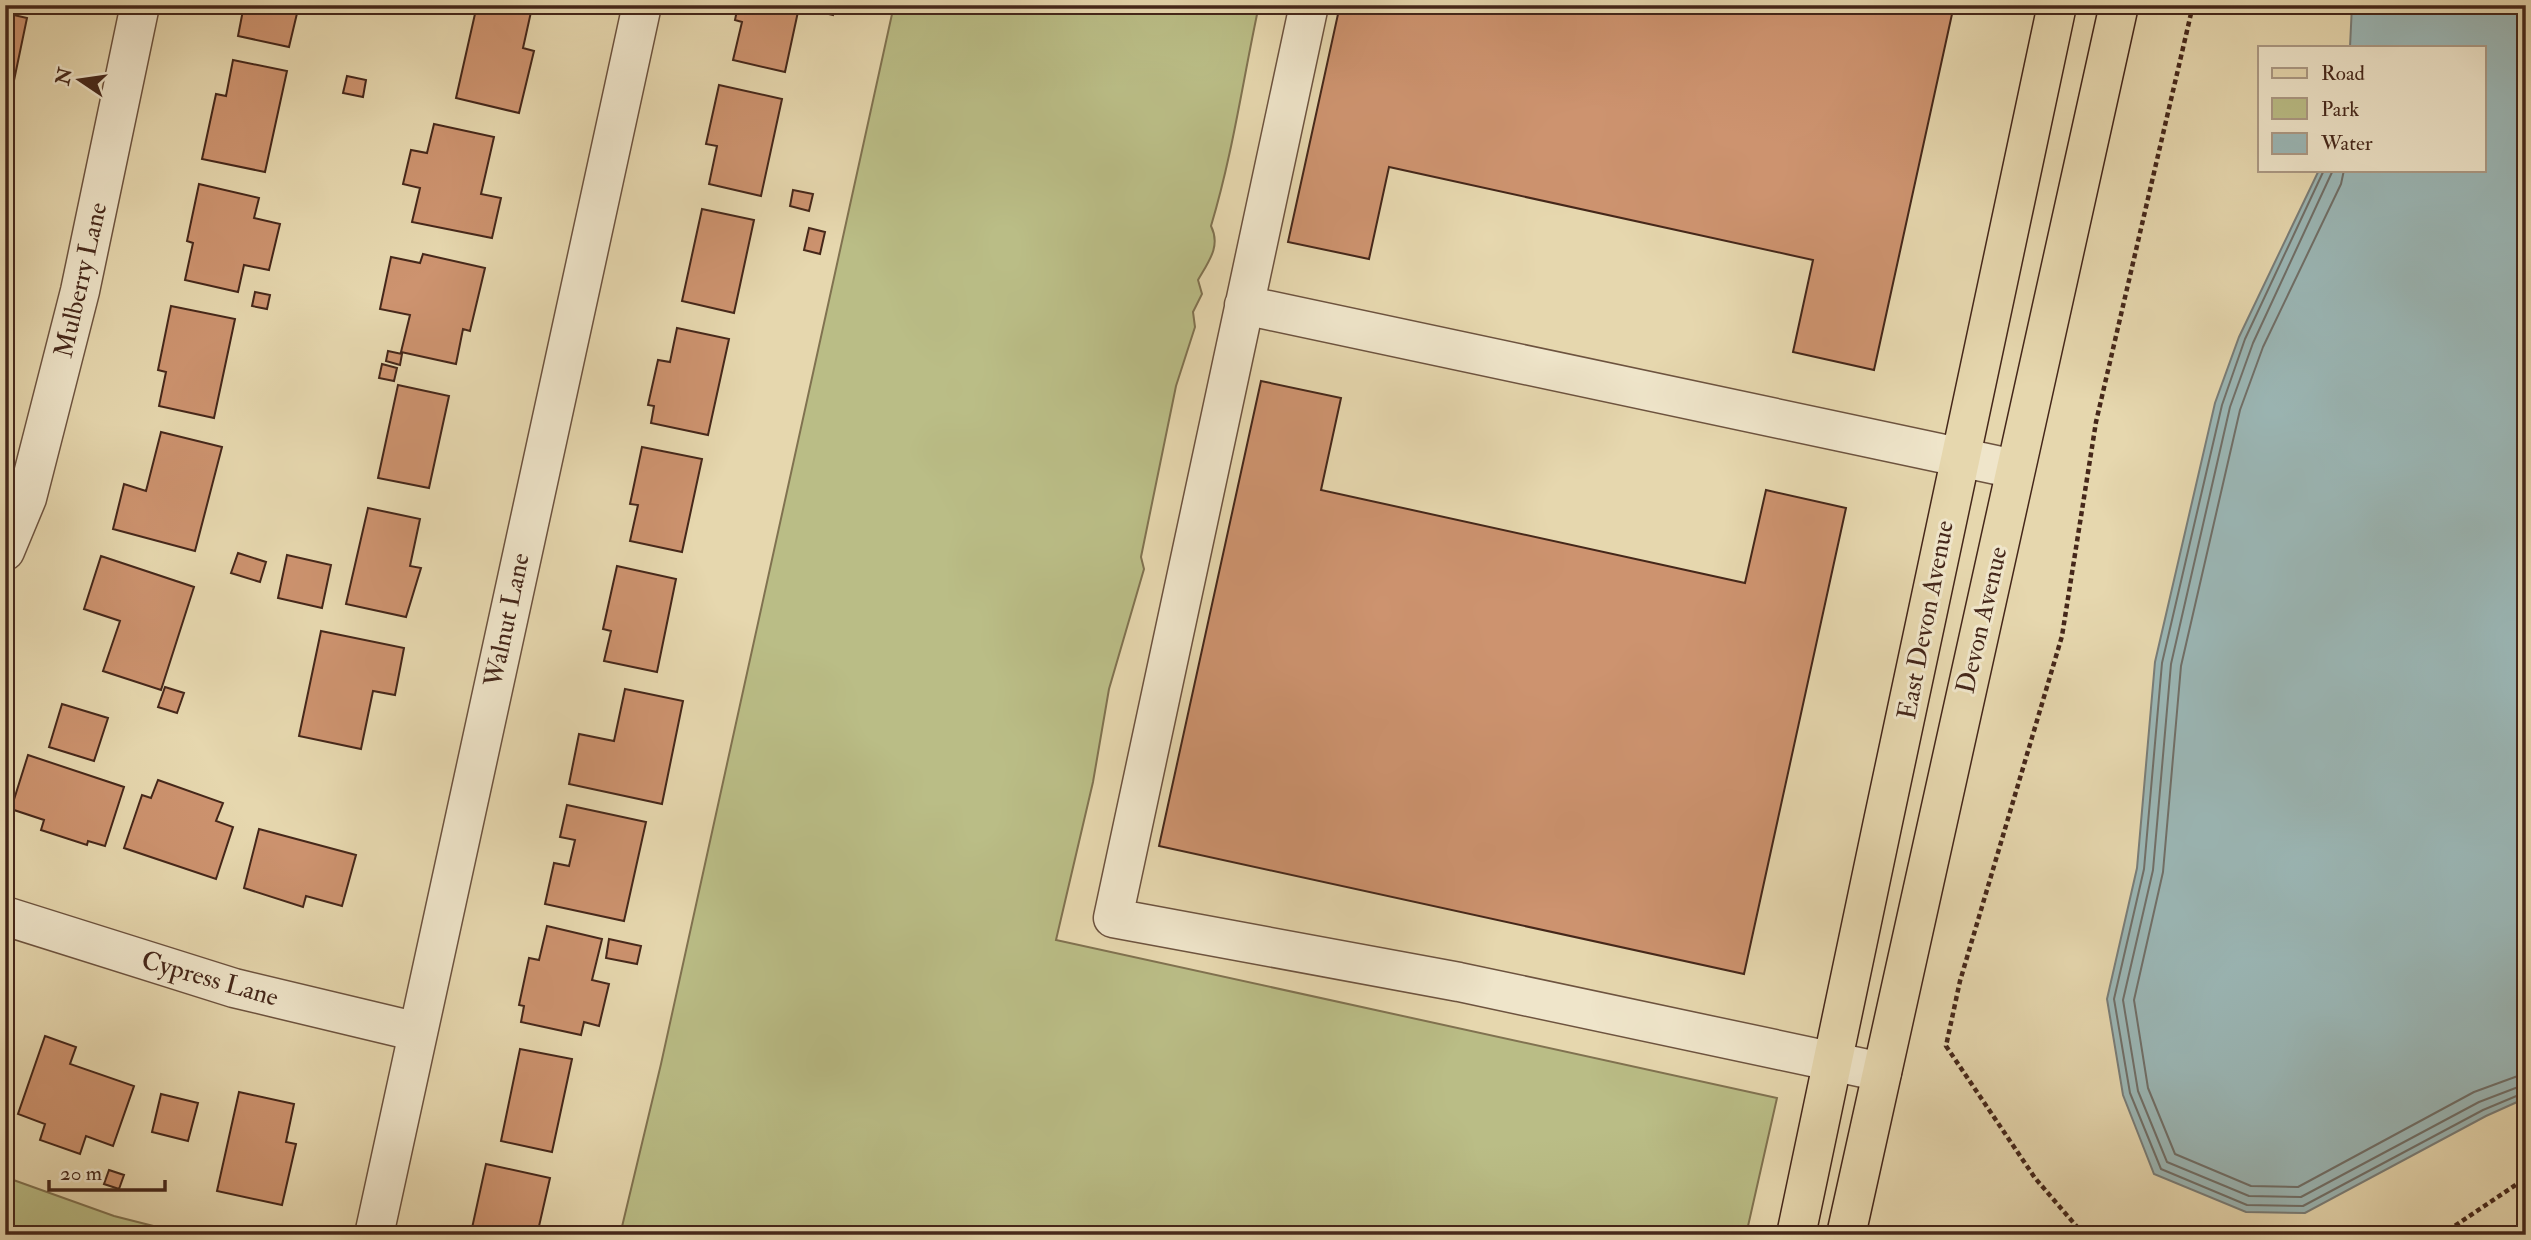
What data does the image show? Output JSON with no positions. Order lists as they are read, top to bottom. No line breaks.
{"streets":{"main road":["East Devon Avenue","Devon Avenue"],"street":["Mulberry Lane","Walnut Lane","Cypress Lane"]},"crossings":[["Walnut Lane","Cypress Lane"]],"legend":["Road","Park","Water"],"scale_bar":"20 m","north":"left"}
